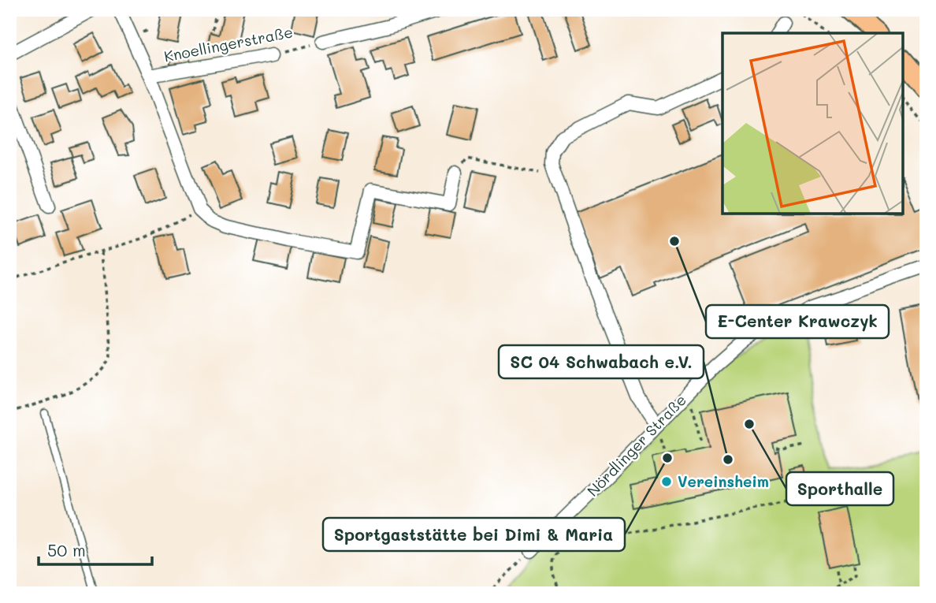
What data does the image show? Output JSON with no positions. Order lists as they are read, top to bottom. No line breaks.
{"streets":{"street":["Knoellingerstraße","Nördlinger Straße"]},"places":["E-Center Krawczyk","Sporthalle","Sportgaststätte bei Dimi & Maria","SC 04 Schwabach e.V.","Vereinsheim"],"scale_bar":"50 m"}
